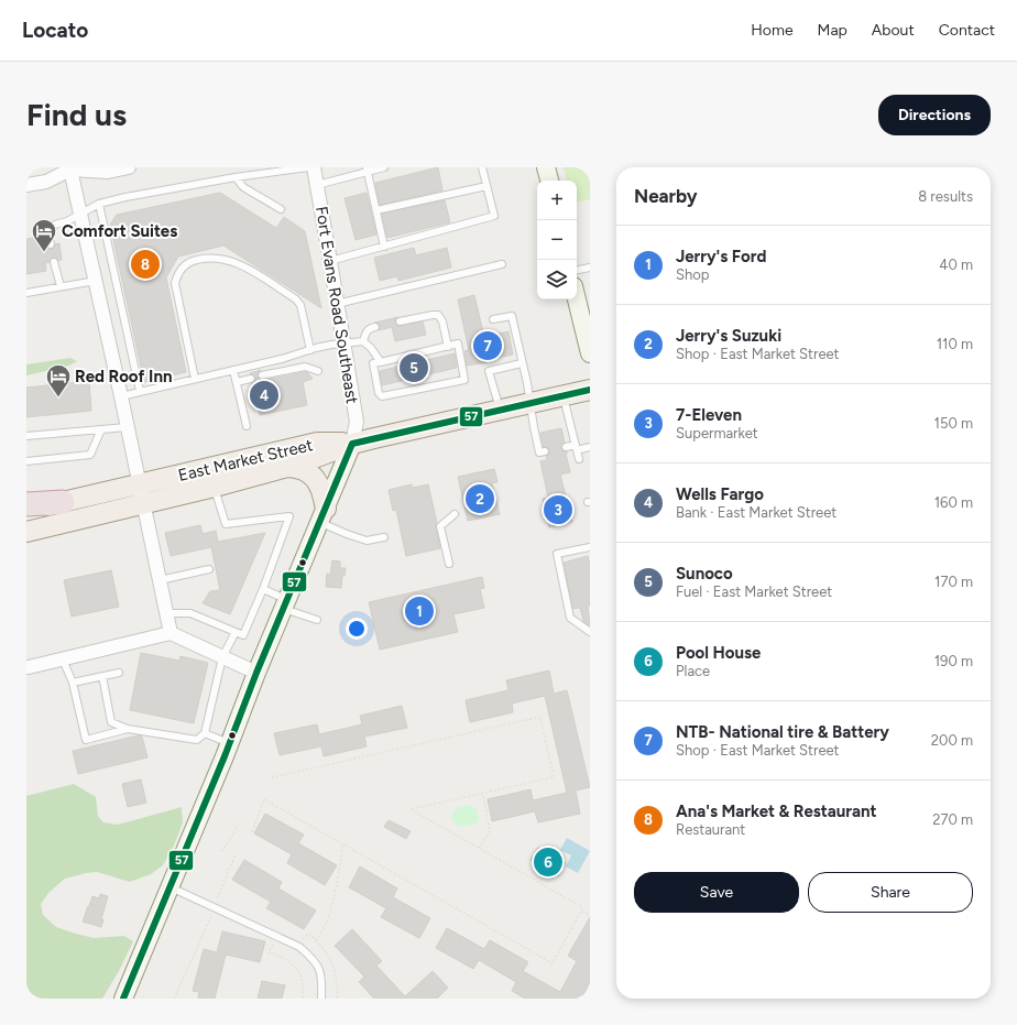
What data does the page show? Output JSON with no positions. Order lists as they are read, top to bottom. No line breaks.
{"streets":{"main road":["East Market Street"],"street":["Fort Evans Road Southeast"]},"crossings":[["Fort Evans Road Southeast","East Market Street"]],"places":{"hotel":["Comfort Suites","Red Roof Inn"]},"lines":["transit line 57"],"page":{"header":"Locato","nav":["Home","Map","About","Contact"],"buttons":["Directions",["Save","Share"]],"title":"Find us","heading":["Nearby","8 results"],"map_buttons":["+","−"],"list":[{"mark":"1","name":"Jerry's Ford","note":"Shop","value":"40 m"},{"mark":"2","name":"Jerry's Suzuki","note":"Shop · East Market Street","value":"110 m"},{"mark":"3","name":"7-Eleven","note":"Supermarket","value":"150 m"},{"mark":"4","name":"Wells Fargo","note":"Bank · East Market Street","value":"160 m"},{"mark":"5","name":"Sunoco","note":"Fuel · East Market Street","value":"170 m"},{"mark":"6","name":"Pool House","note":"Place","value":"190 m"},{"mark":"7","name":"NTB- National tire & Battery","note":"Shop · East Market Street","value":"200 m"},{"mark":"8","name":"Ana's Market & Restaurant","note":"Restaurant","value":"270 m"}],"pins":["8","7","5","4","2","3","1","6"]}}
